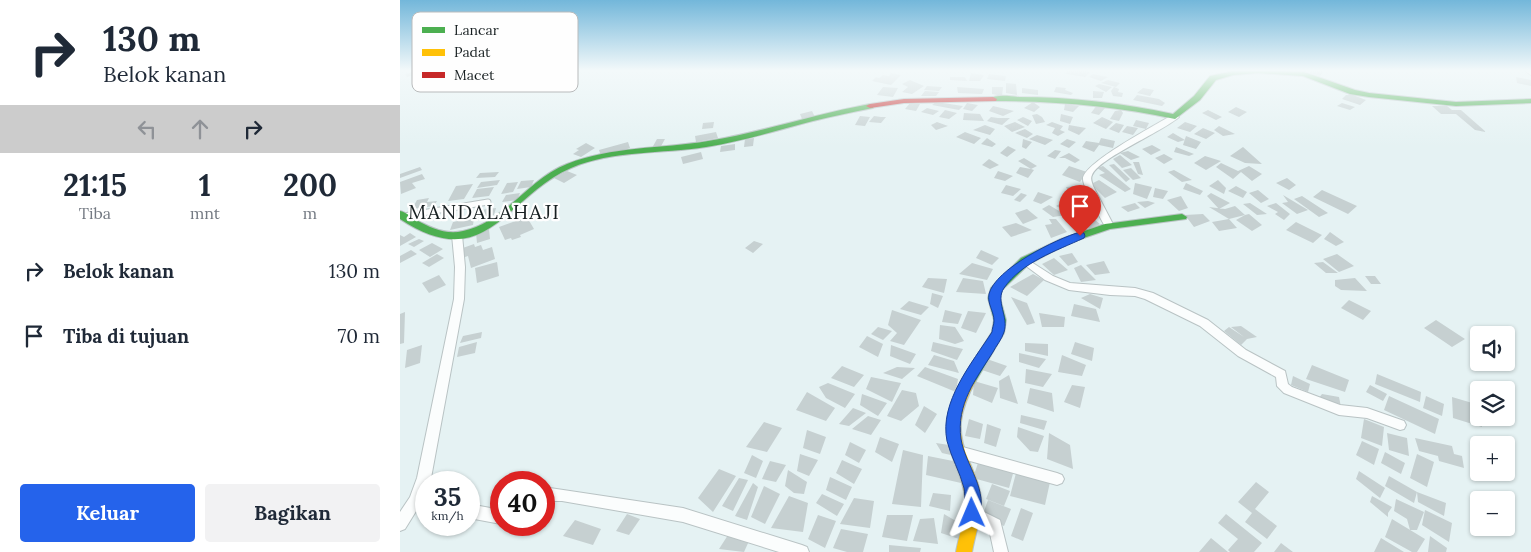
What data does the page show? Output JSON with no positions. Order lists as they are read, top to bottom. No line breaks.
{"districts":["MANDALAHAJI"],"legend":["Lancar","Padat","Macet"],"page":{"turn":["130 m","Belok kanan"],"eta":["21:15","Tiba","1","mnt","200","m"],"list":[{"name":"Belok kanan","value":"130 m"},{"name":"Tiba di tujuan","value":"70 m"}],"map_buttons":["+","−"],"speed":"35 km/h","limit":"40","buttons":["Keluar","Bagikan"]}}
